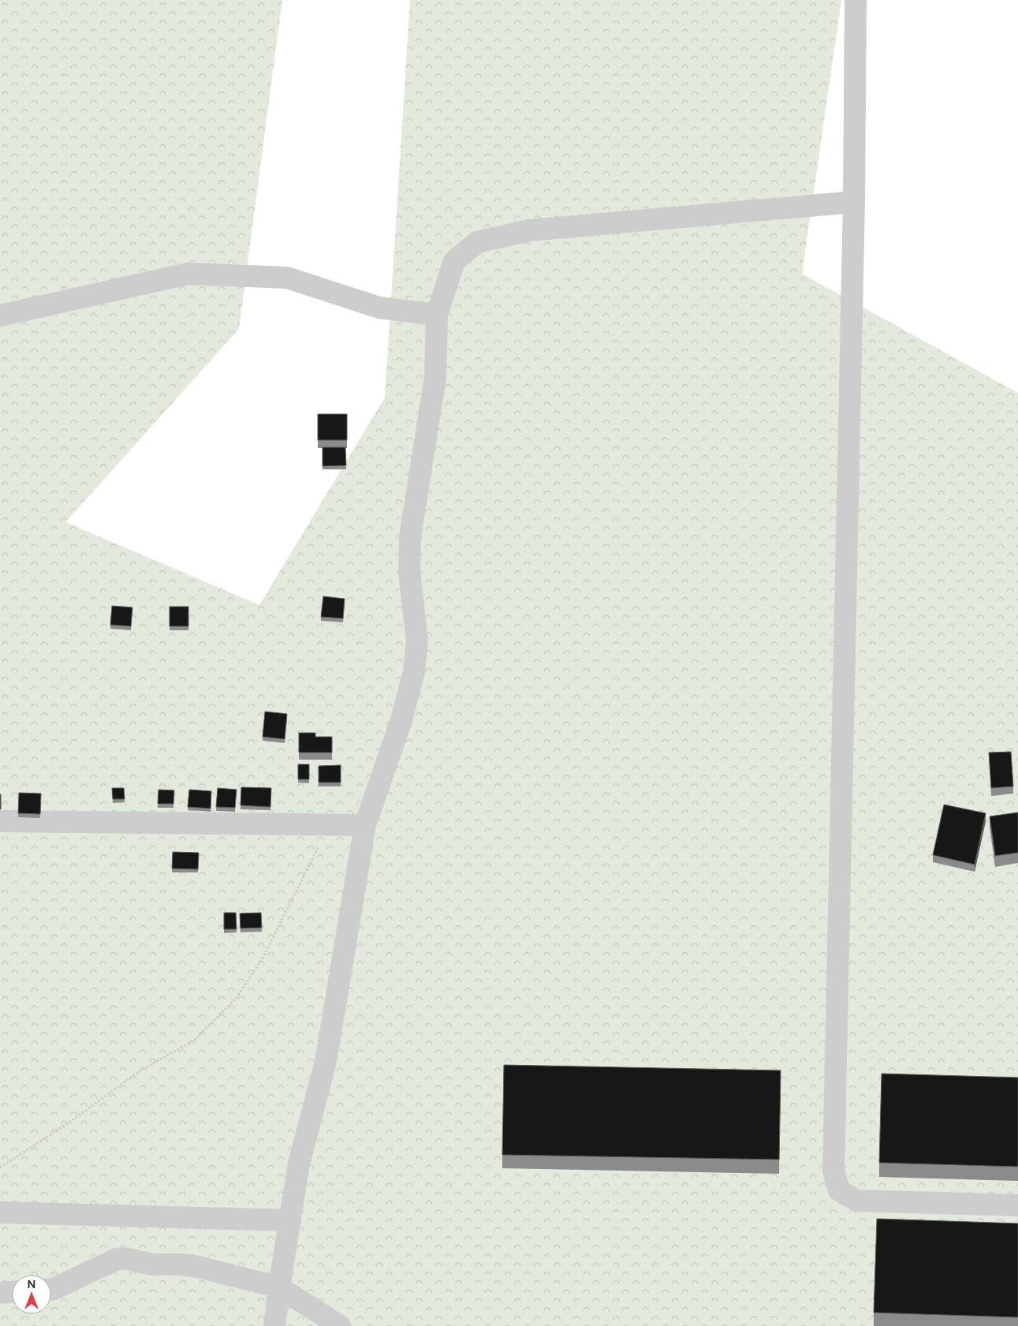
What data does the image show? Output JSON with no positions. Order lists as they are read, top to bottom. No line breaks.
{"north":"top"}
